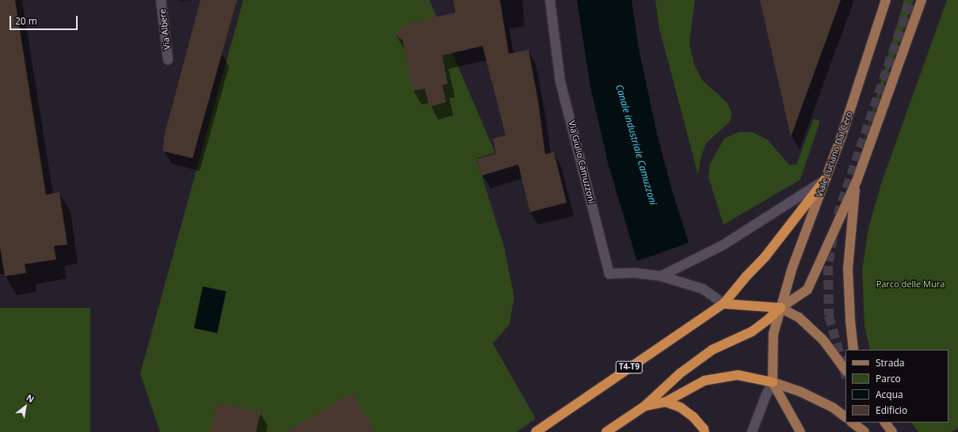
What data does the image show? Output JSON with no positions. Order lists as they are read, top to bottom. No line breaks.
{"streets":{"highway":["T4-T9"],"main road":["Viale Luciano Dal Cero"],"street":["Via Albere","Via Giulio Camuzzoni"]},"crossings":[["Viale Luciano Dal Cero","T4-T9"],["Via Giulio Camuzzoni","T4-T9"]],"water":["Canale industriale Camuzzoni"],"parks":["Parco delle Mura"],"legend":["Strada","Parco","Acqua","Edificio"],"scale_bar":"20 m","north":"top right"}
